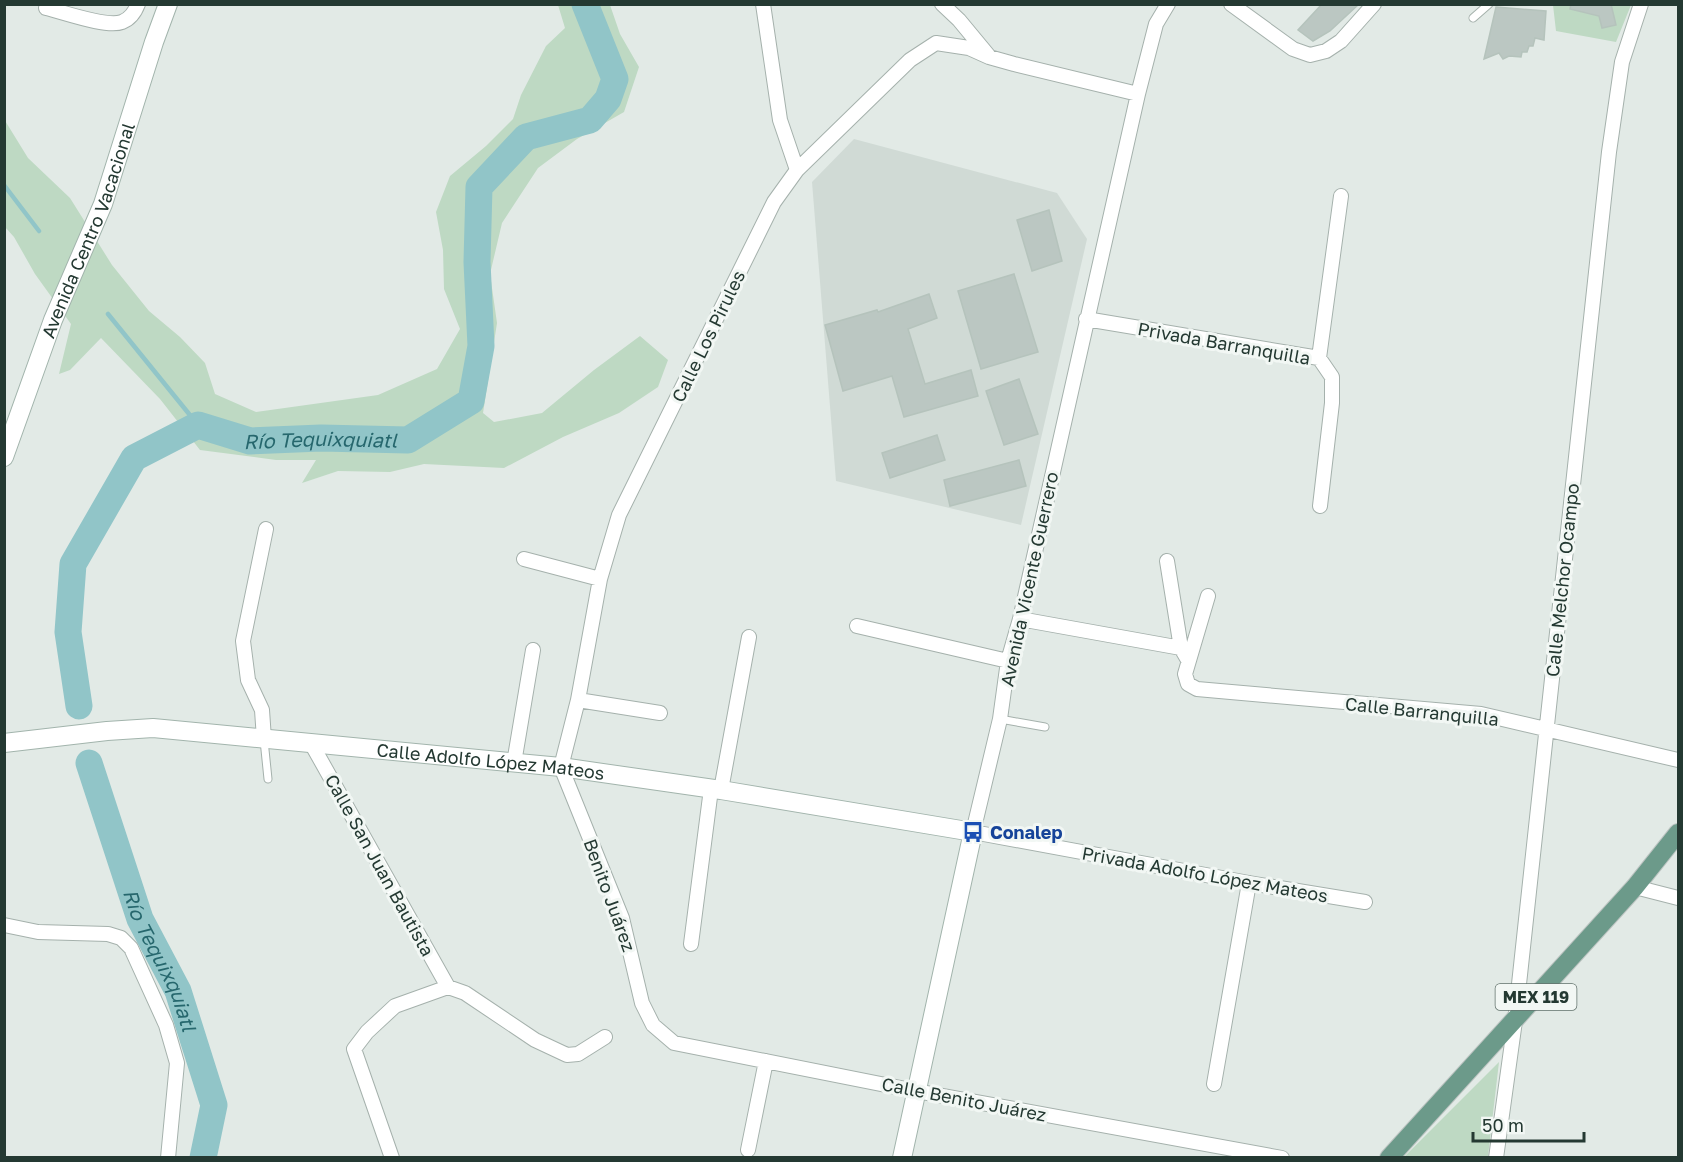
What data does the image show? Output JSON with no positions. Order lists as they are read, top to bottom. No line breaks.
{"streets":{"main road":["Avenida Centro Vacacional","Avenida Vicente Guerrero","Calle Adolfo López Mateos","MEX 119"],"street":["Calle Los Pirules","Privada Barranquilla","Calle Melchor Ocampo","Calle Barranquilla","Calle San Juan Bautista","Privada Adolfo López Mateos","Benito Juárez","Calle Benito Juárez"]},"crossings":[["Calle Los Pirules","Avenida Vicente Guerrero"],["Calle Los Pirules","Calle Adolfo López Mateos"],["Calle Los Pirules","Benito Juárez"],["Privada Barranquilla","Avenida Vicente Guerrero"],["Avenida Vicente Guerrero","Calle Adolfo López Mateos"],["Avenida Vicente Guerrero","Privada Adolfo López Mateos"],["Avenida Vicente Guerrero","Calle Benito Juárez"],["Calle Melchor Ocampo","Calle Barranquilla"],["Calle Melchor Ocampo","MEX 119"],["Calle Adolfo López Mateos","Calle San Juan Bautista"],["Calle Adolfo López Mateos","Privada Adolfo López Mateos"],["Calle Adolfo López Mateos","Benito Juárez"],["Benito Juárez","Calle Benito Juárez"]],"water":["Río Tequixquiatl"],"places":{"bus stop":["Conalep"]},"scale_bar":"50 m"}
